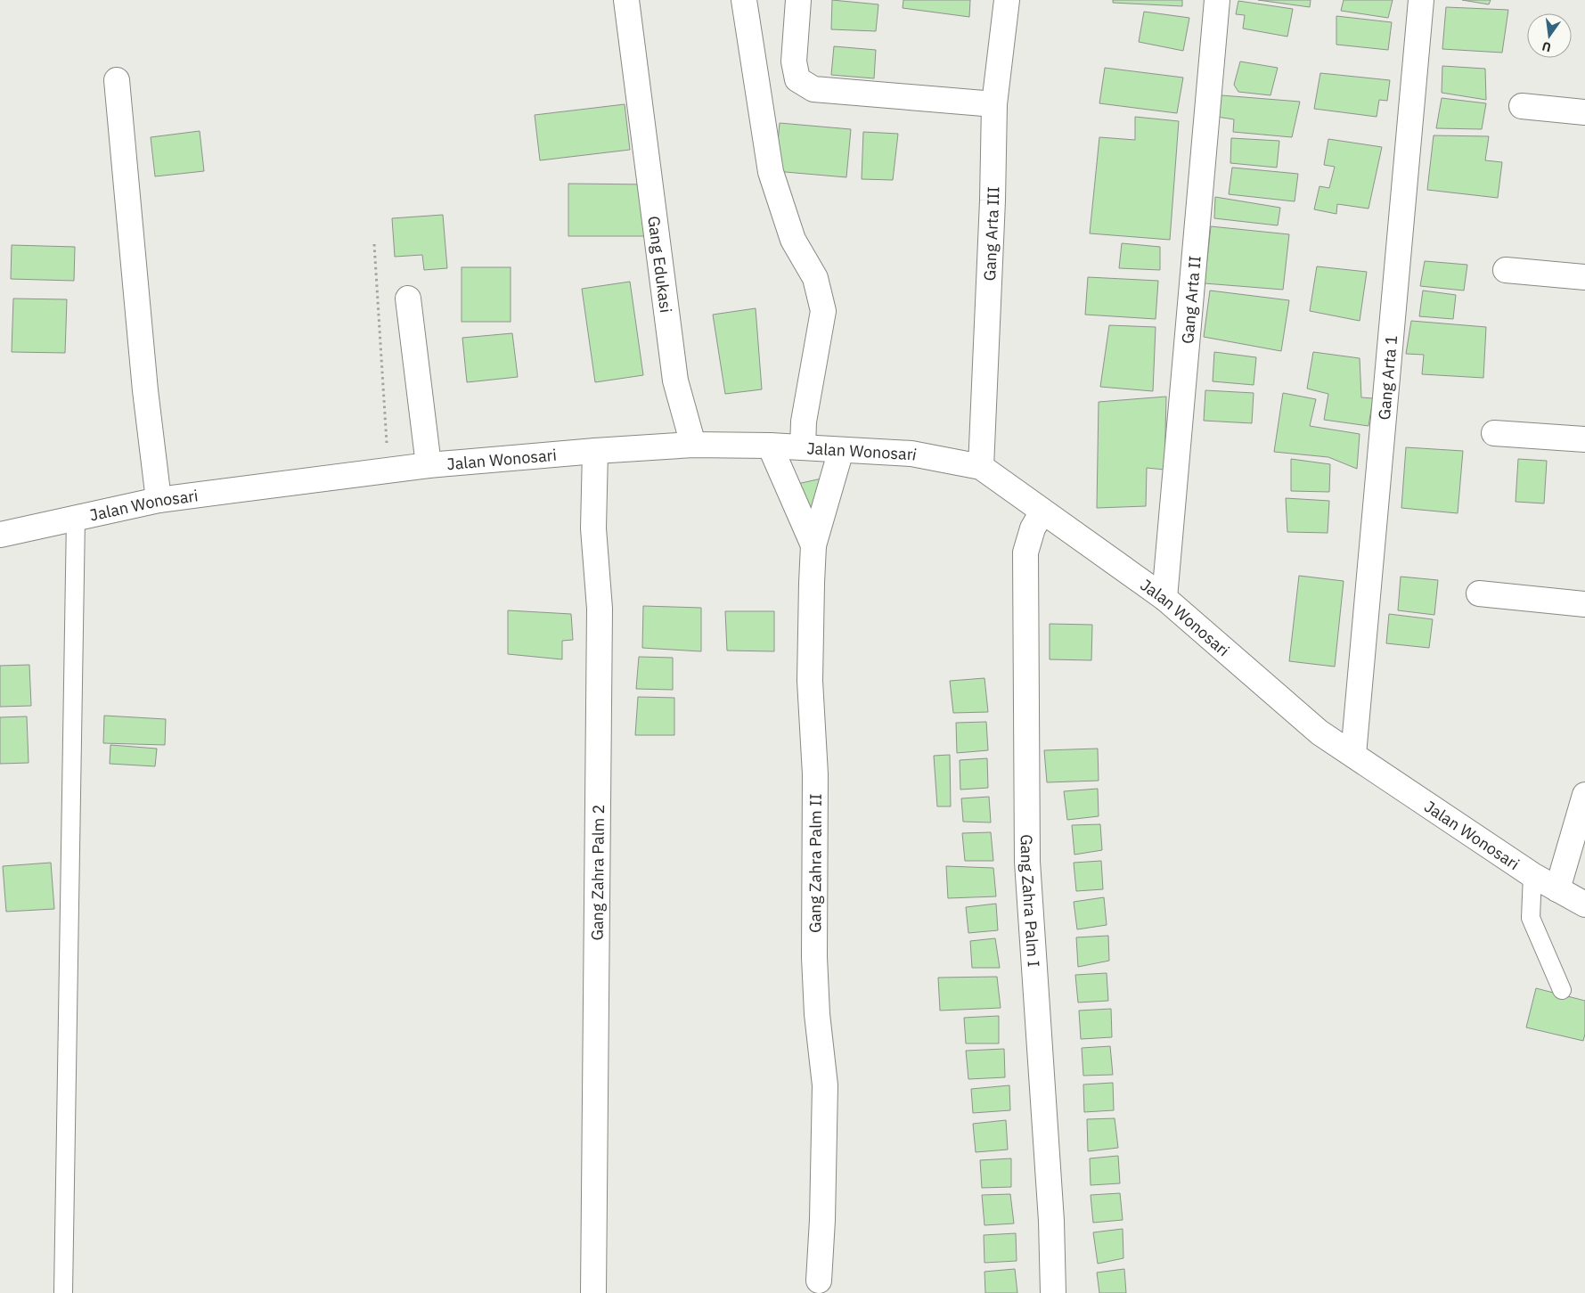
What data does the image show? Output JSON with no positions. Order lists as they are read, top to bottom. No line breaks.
{"streets":{"street":["Gang Arta III","Gang Edukasi","Gang Arta II","Gang Arta 1","Jalan Wonosari","Gang Zahra Palm II","Gang Zahra Palm 2","Gang Zahra Palm I"]},"crossings":[["Gang Arta III","Jalan Wonosari"],["Gang Edukasi","Jalan Wonosari"],["Gang Arta II","Jalan Wonosari"],["Gang Arta 1","Jalan Wonosari"],["Jalan Wonosari","Gang Zahra Palm II"],["Jalan Wonosari","Gang Zahra Palm 2"],["Jalan Wonosari","Gang Zahra Palm I"]],"north":"bottom"}
